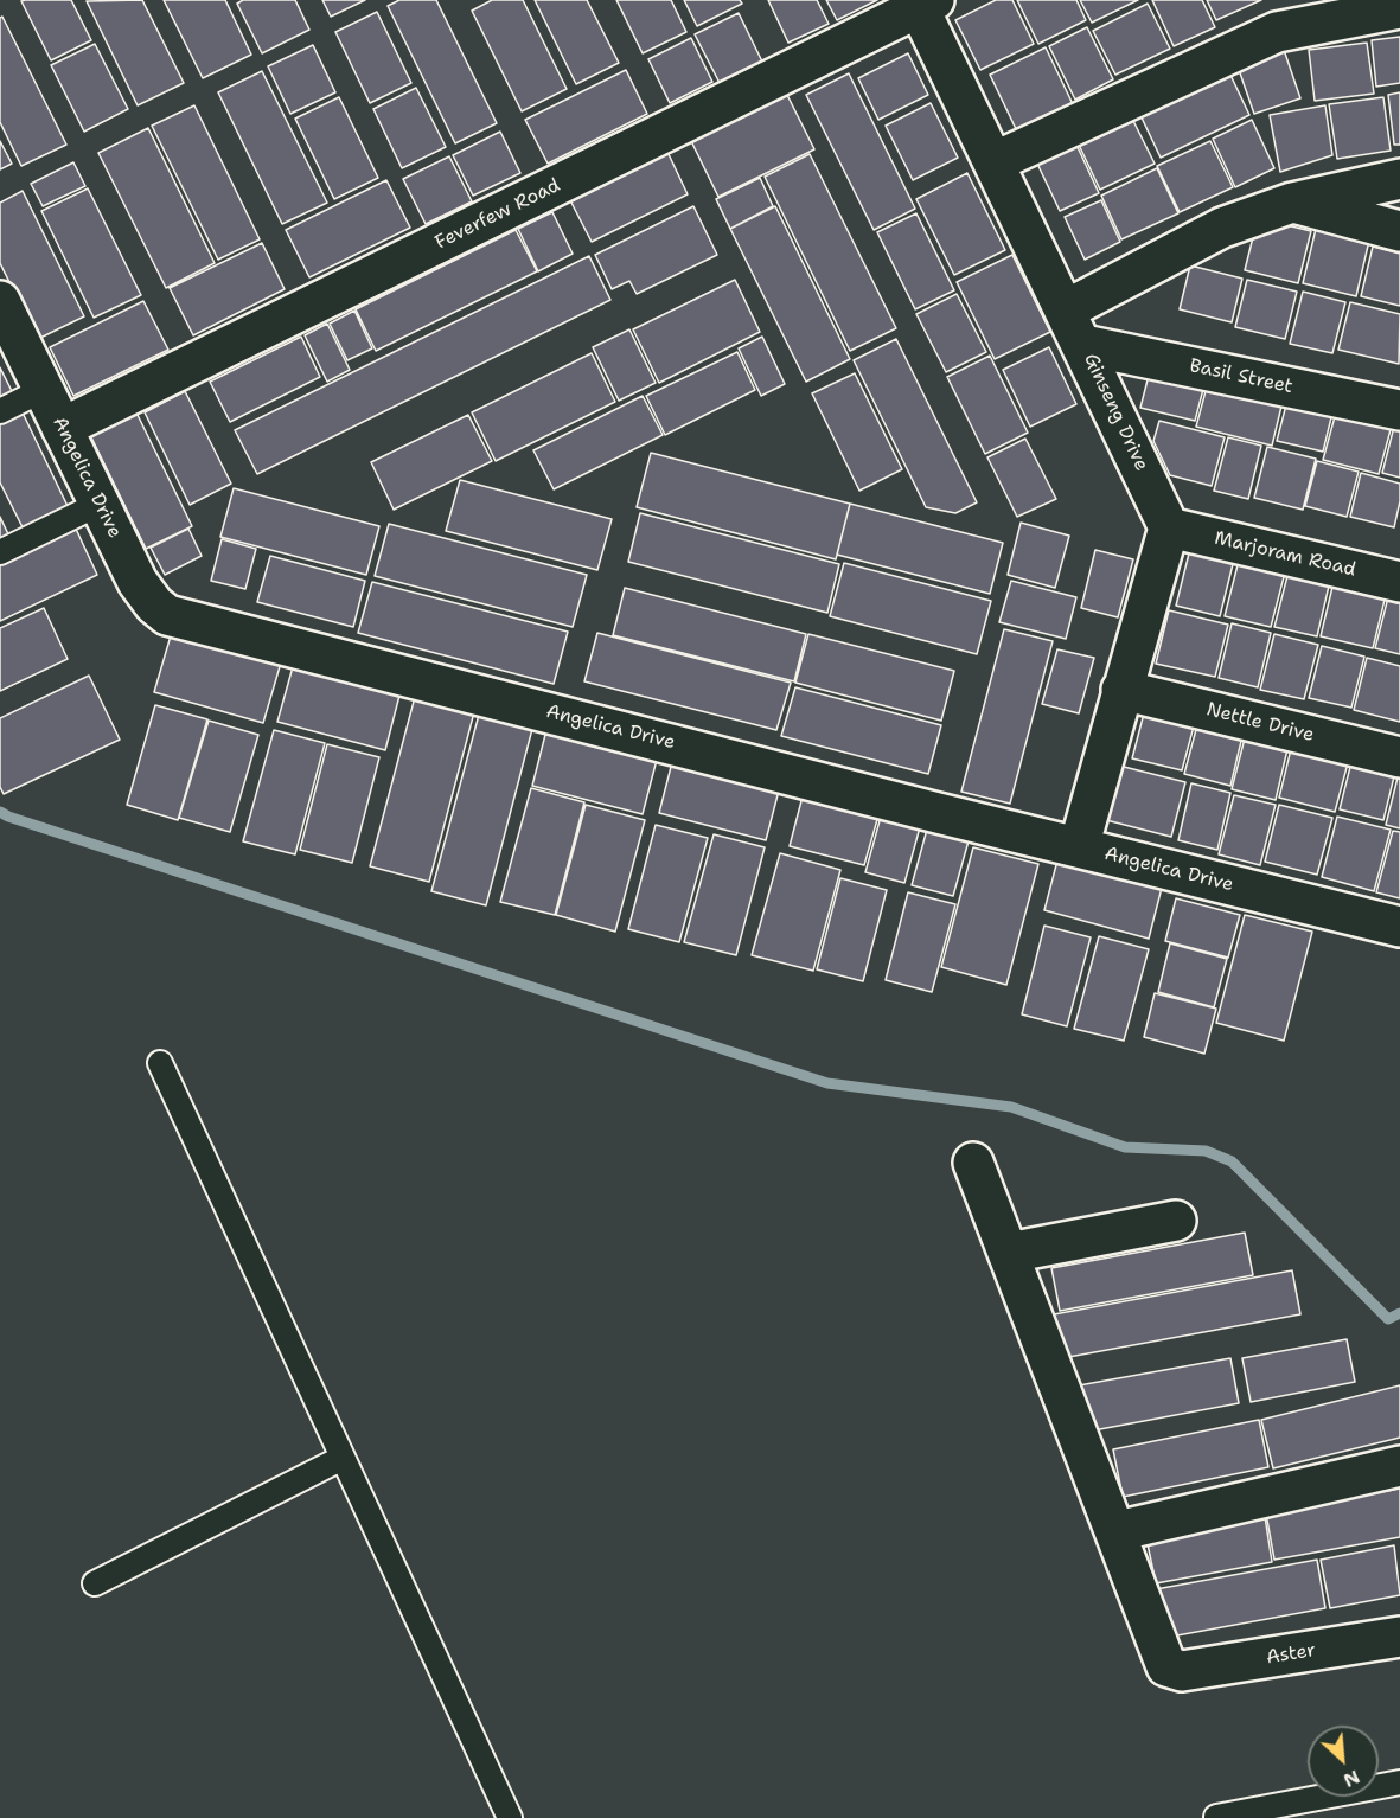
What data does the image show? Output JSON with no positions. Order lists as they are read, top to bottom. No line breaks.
{"streets":{"street":["Feverfew Road","Basil Street","Ginseng Drive","Angelica Drive","Marjoram Road","Nettle Drive","Aster"]},"crossings":[["Feverfew Road","Ginseng Drive"],["Feverfew Road","Angelica Drive"],["Basil Street","Ginseng Drive"],["Ginseng Drive","Marjoram Road"]],"north":"bottom right"}
